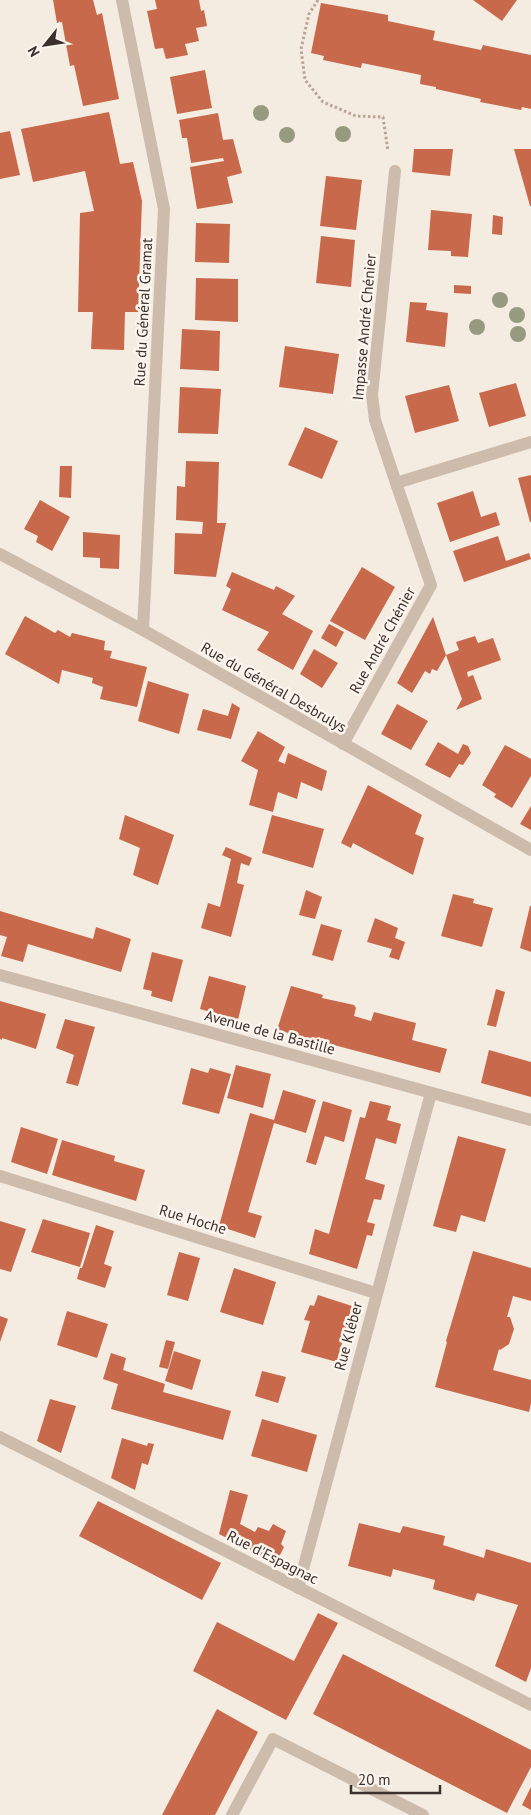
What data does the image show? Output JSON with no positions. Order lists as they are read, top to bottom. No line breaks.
{"streets":{"street":["Rue du Général Gramat","Impasse André Chénier","Rue André Chénier","Rue du Général Desbrulys","Avenue de la Bastille","Rue Hoche","Rue Kléber","Rue d'Espagnac"]},"crossings":[["Rue du Général Gramat","Rue du Général Desbrulys"],["Impasse André Chénier","Rue André Chénier"],["Rue André Chénier","Rue du Général Desbrulys"],["Avenue de la Bastille","Rue Kléber"],["Rue Hoche","Rue Kléber"],["Rue Kléber","Rue d'Espagnac"]],"scale_bar":"20 m","north":"bottom left"}
